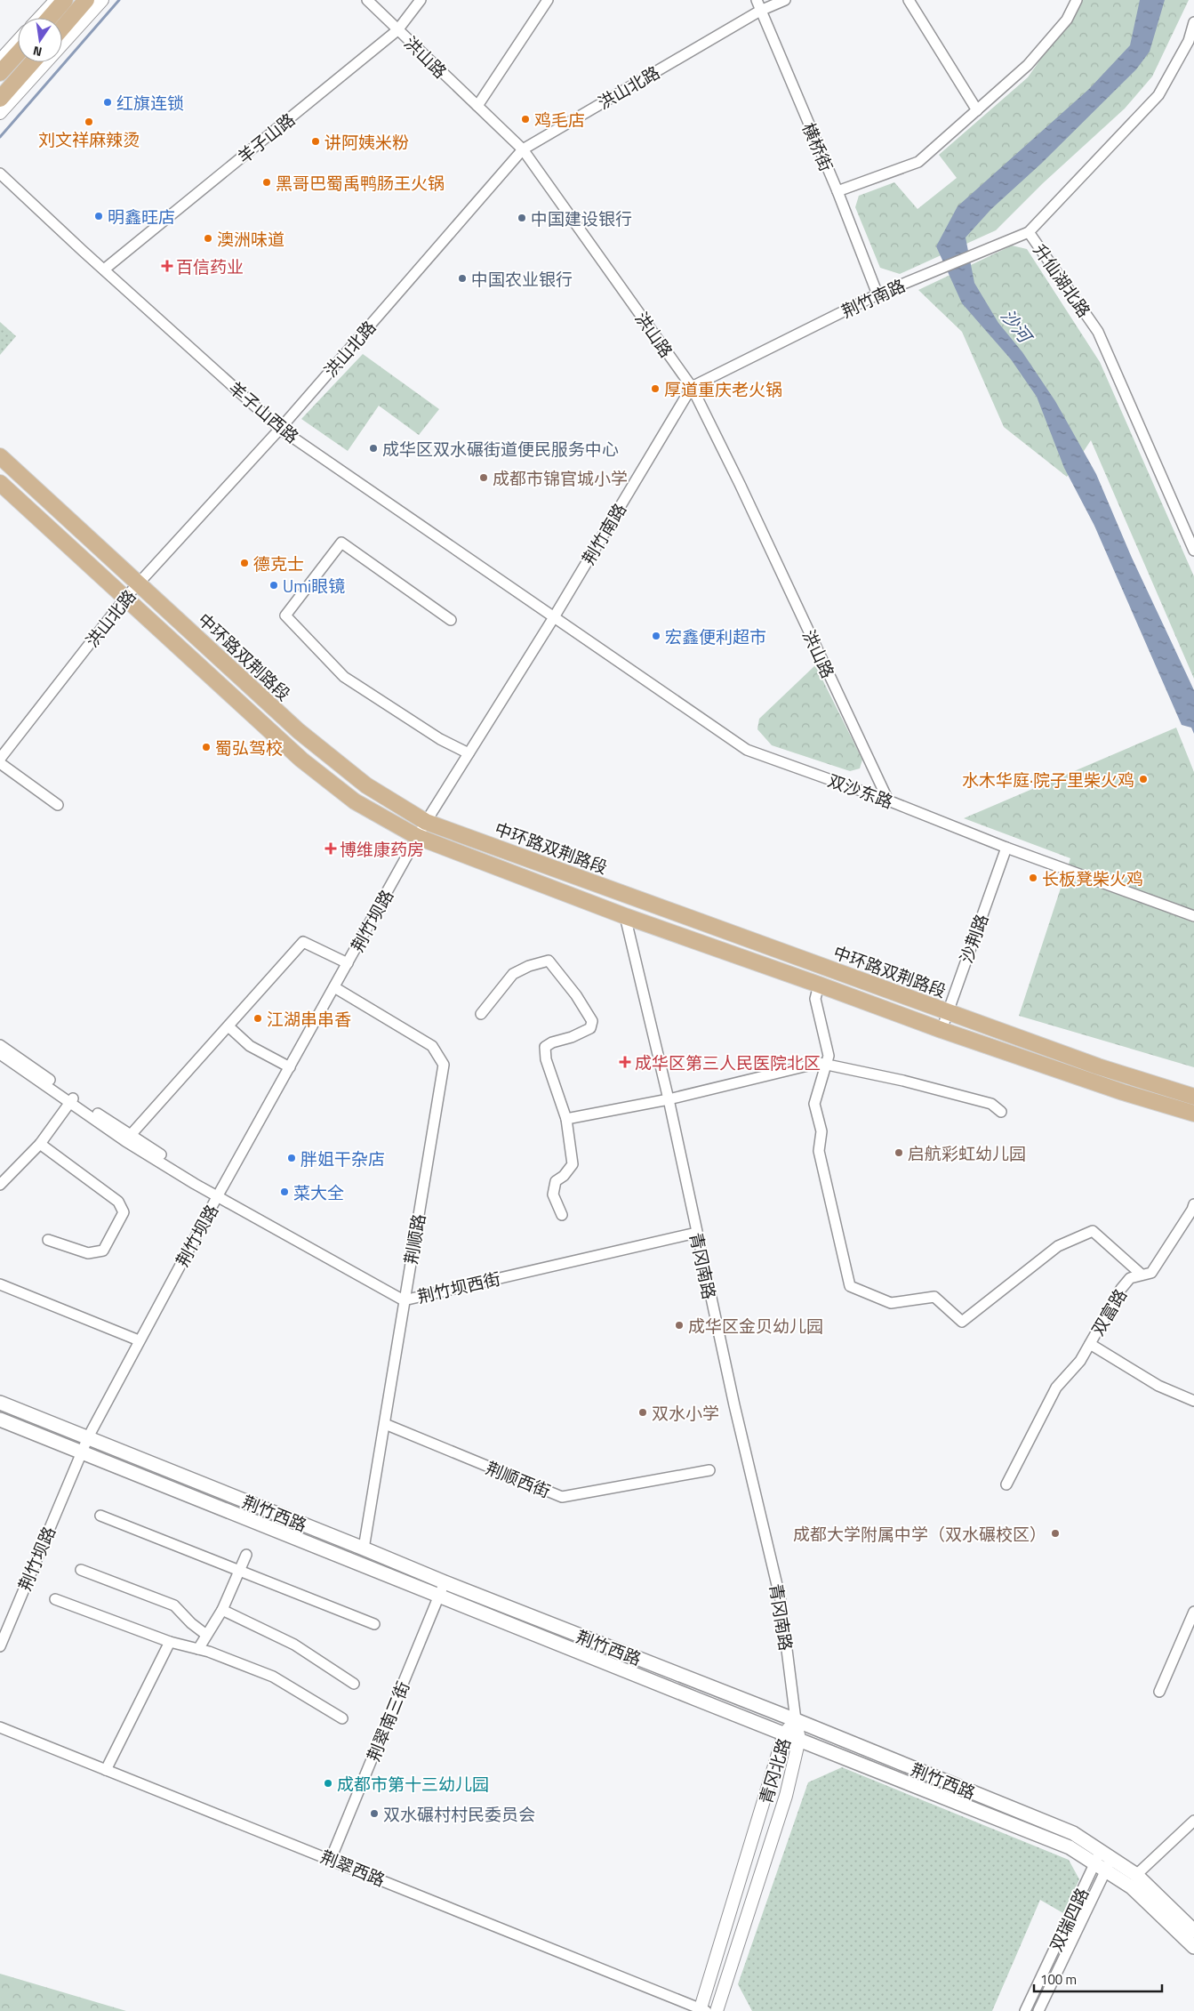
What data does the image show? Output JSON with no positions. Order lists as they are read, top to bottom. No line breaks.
{"streets":{"main road":["中环路双荆路段","荆竹西路"],"street":["洪山路","洪山北路","羊子山路","横桥街","升仙湖北路","荆竹南路","羊子山西路","双沙东路","荆竹坝路","沙荆路","荆顺路","青冈南路","荆竹坝西街","双富路","荆顺西街","荆翠南三街","青冈北路","荆翠西路","双瑞四路"]},"crossings":[["洪山路","洪山北路"],["洪山路","羊子山路"],["洪山路","荆竹南路"],["洪山路","双沙东路"],["洪山北路","横桥街"],["洪山北路","羊子山西路"],["洪山北路","中环路双荆路段"],["羊子山路","羊子山西路"],["横桥街","荆竹南路"],["升仙湖北路","荆竹南路"],["荆竹南路","羊子山西路"],["荆竹南路","中环路双荆路段"],["荆竹南路","双沙东路"],["荆竹南路","荆竹坝路"],["羊子山西路","双沙东路"],["中环路双荆路段","沙荆路"],["双沙东路","沙荆路"],["荆竹坝路","荆顺路"],["荆竹坝路","荆竹坝西街"],["荆竹坝路","荆竹西路"],["荆顺路","荆竹坝西街"],["荆顺路","荆顺西街"],["荆顺路","荆竹西路"],["青冈南路","荆竹坝西街"],["青冈南路","荆竹西路"],["青冈南路","青冈北路"],["荆竹西路","荆翠南三街"],["荆竹西路","青冈北路"],["荆竹西路","双瑞四路"],["荆翠南三街","荆翠西路"],["青冈北路","荆翠西路"]],"water":["沙河"],"places":{"other":["红旗连锁","鸡毛店","刘文祥麻辣烫","讲阿姨米粉","黑哥巴蜀禹鸭肠王火锅","明鑫旺店","中国建设银行","澳洲味道","中国农业银行","厚道重庆老火锅","成华区双水碾街道便民服务中心","成都市锦官城小学","德克士","Umi眼镜","宏鑫便利超市","蜀弘驾校","水木华庭·院子里柴火鸡","长板凳柴火鸡","江湖串串香","启航彩虹幼儿园","胖姐干杂店","菜大全","成华区金贝幼儿园","双水小学","成都大学附属中学（双水碾校区）","成都市第十三幼儿园","双水碾村村民委员会"],"health":["百信药业","博维康药房","成华区第三人民医院北区"]},"scale_bar":"100 m","north":"bottom"}
